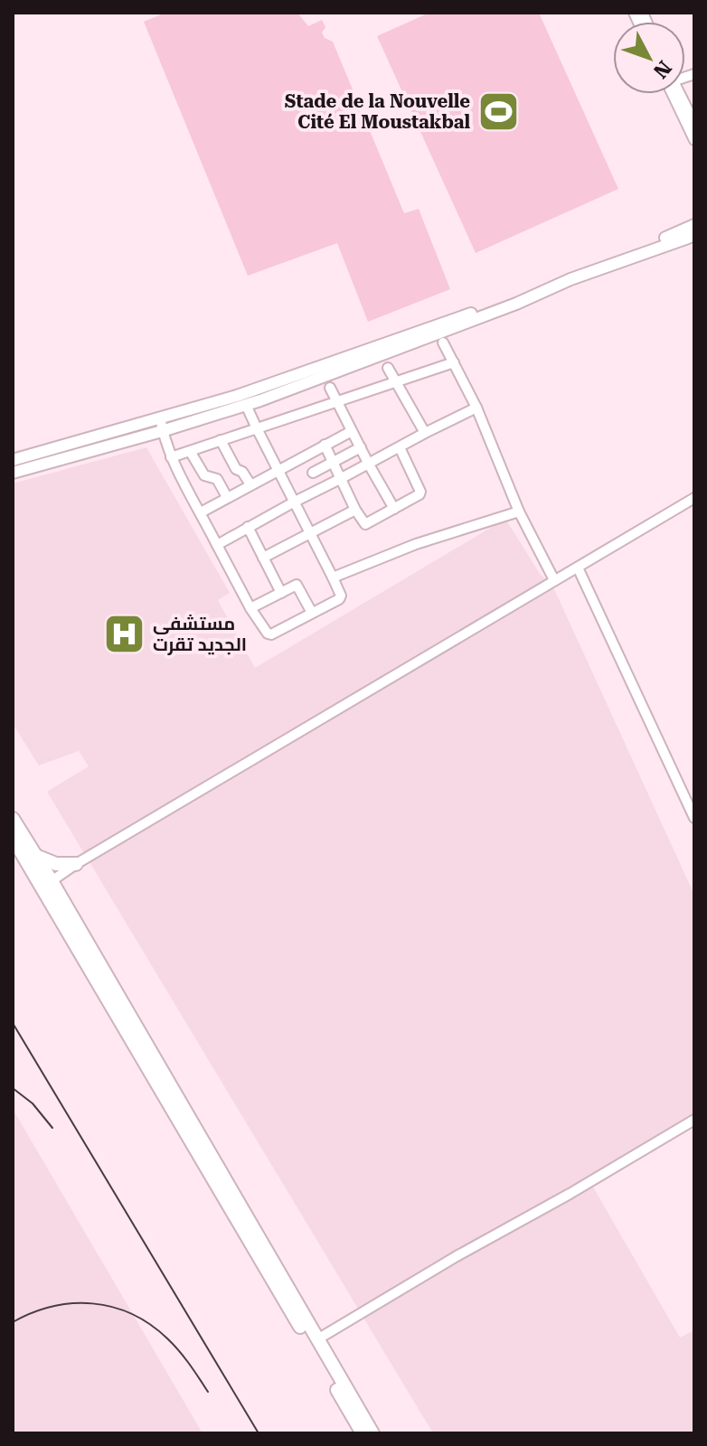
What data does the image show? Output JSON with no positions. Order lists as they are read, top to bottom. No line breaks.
{"places":{"sports":["Stade de la Nouvelle Cité El Moustakbal"],"hospital":["مستشفى الجديد تقرت"]},"north":"bottom right"}
